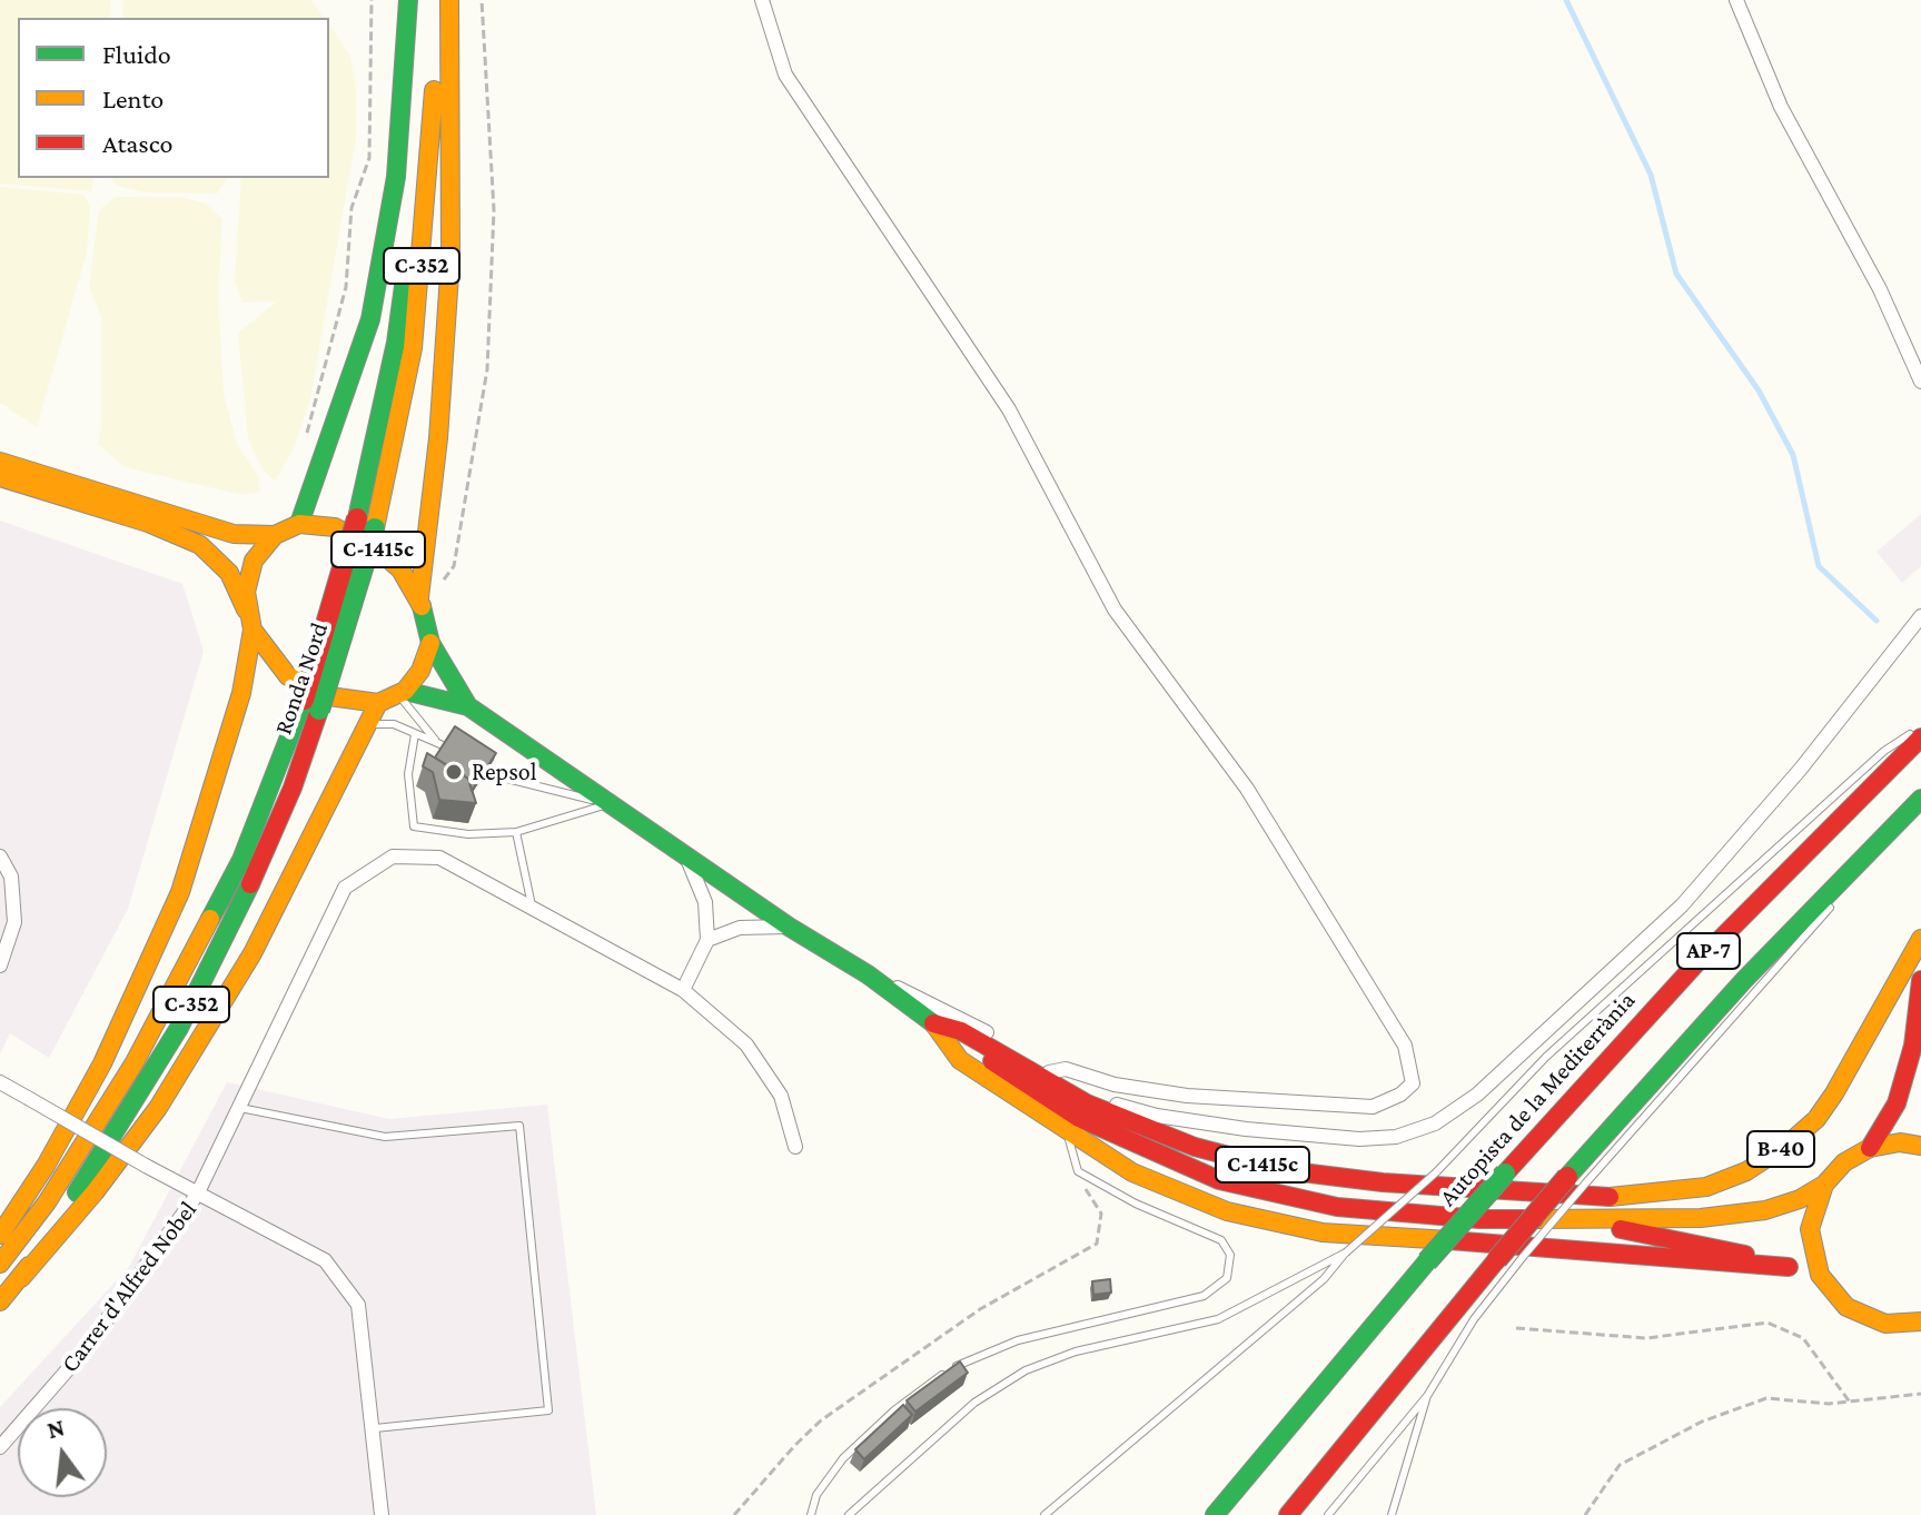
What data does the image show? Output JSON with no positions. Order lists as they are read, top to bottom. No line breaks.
{"streets":{"main road":["C-352","C-1415c","Ronda Nord","AP-7","Autopista de la Mediterrània","B-40"],"street":["Carrer d'Alfred Nobel"]},"crossings":[["C-1415c","B-40"]],"places":["Repsol"],"legend":["Fluido","Lento","Atasco"],"north":"top"}
